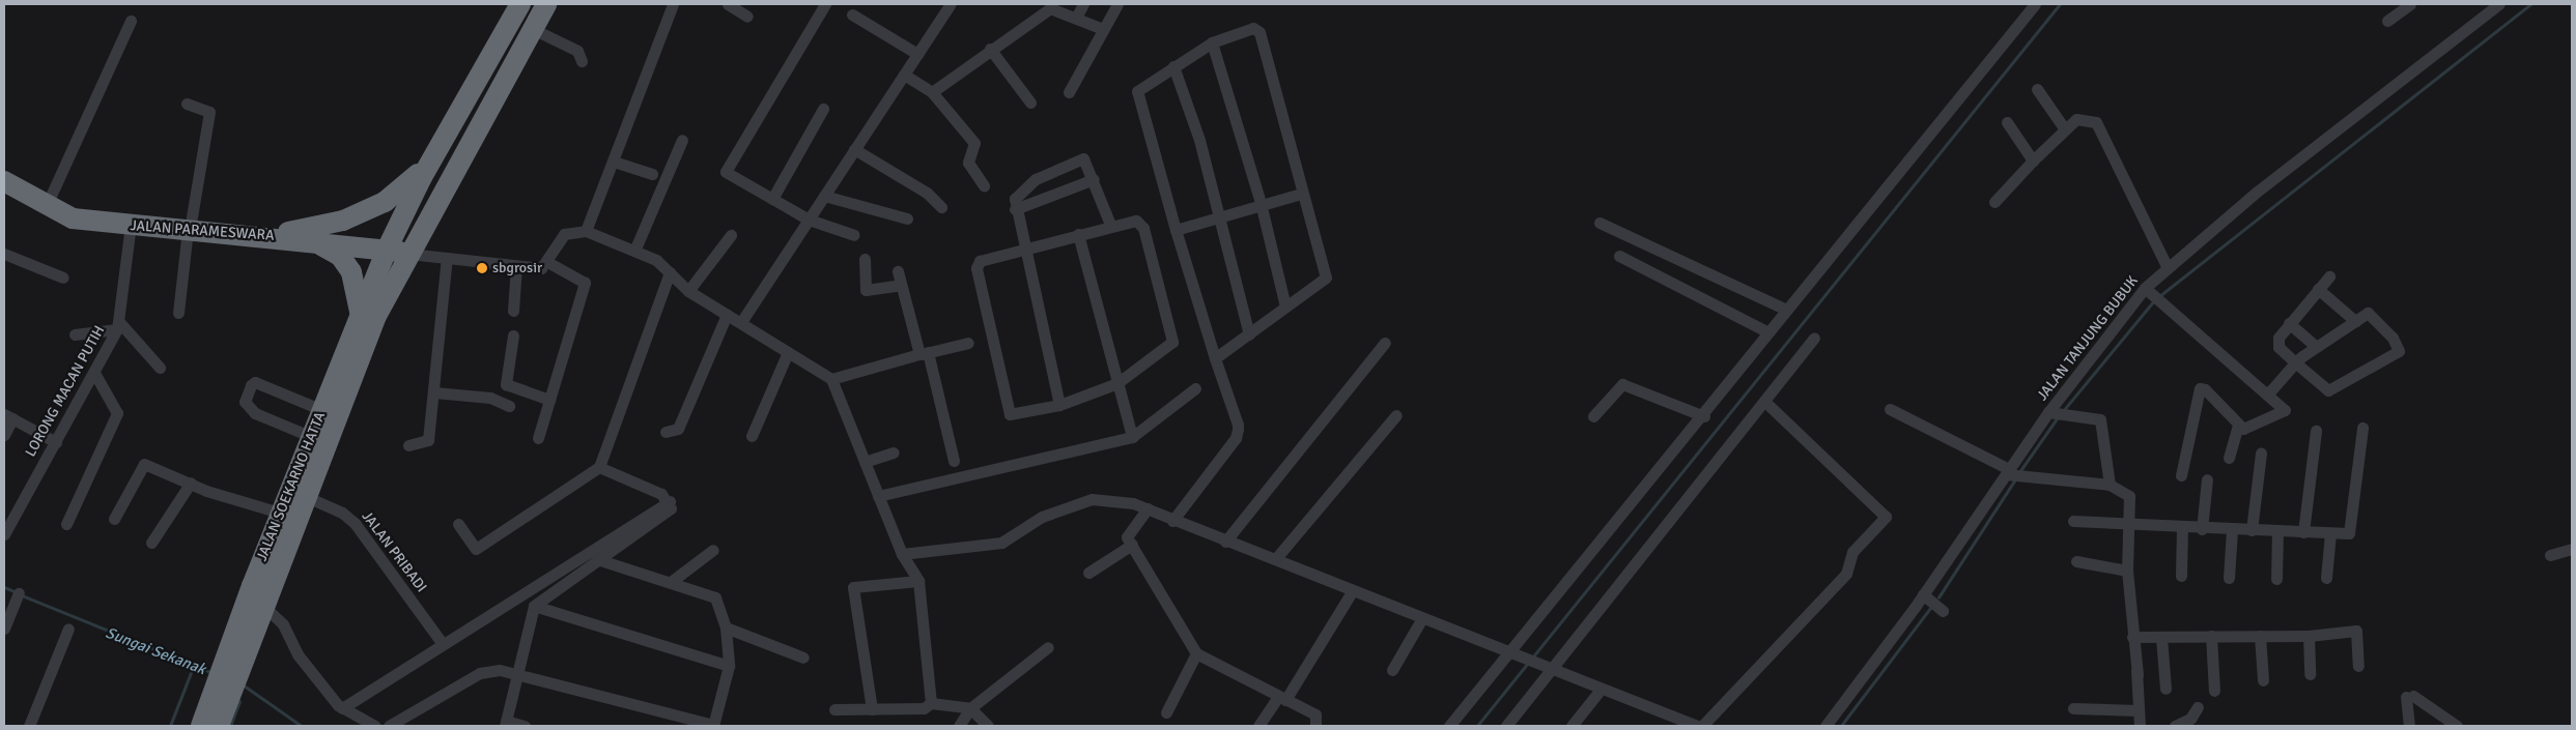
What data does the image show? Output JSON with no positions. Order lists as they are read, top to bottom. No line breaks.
{"streets":{"highway":["JALAN PARAMESWARA","JALAN SOEKARNO HATTA"],"street":["JALAN TANJUNG BUBUK","LORONG MACAN PUTIH","JALAN PRIBADI"]},"crossings":[["JALAN PARAMESWARA","LORONG MACAN PUTIH"],["JALAN PARAMESWARA","JALAN SOEKARNO HATTA"],["JALAN SOEKARNO HATTA","JALAN PRIBADI"]],"water":["Sungai Sekanak"],"places":["sbgrosir"]}
